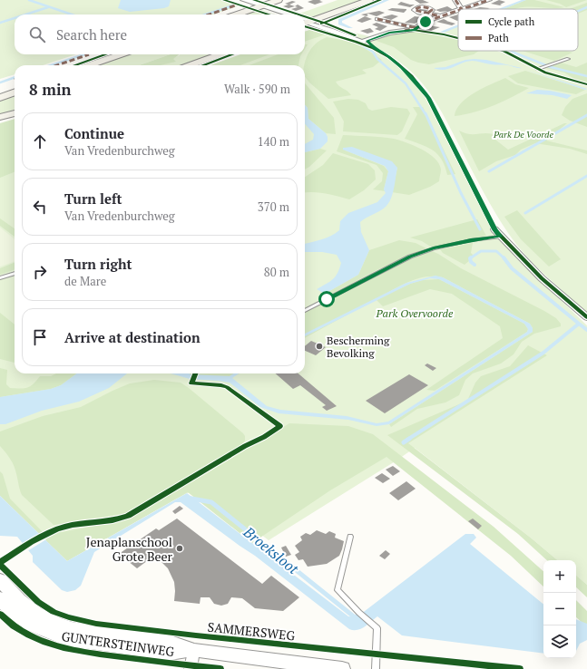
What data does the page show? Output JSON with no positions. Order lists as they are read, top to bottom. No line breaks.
{"streets":{"street":["GUNTERSTEINWEG"],"cycle path":["SAMMERSWEG"]},"water":["Broeksloot"],"parks":["Park De Voorde","Park Overvoorde"],"places":["Bescherming Bevolking","Jenaplanschool Grote Beer"],"legend":["Cycle path","Path"],"page":{"search":"Search here","heading":["8 min","Walk · 590 m"],"list":[["Continue","Van Vredenburchweg","140 m"],["Turn left","Van Vredenburchweg","370 m"],["Turn right","de Mare","80 m"],"Arrive at destination"],"map_buttons":["+","−"]}}
